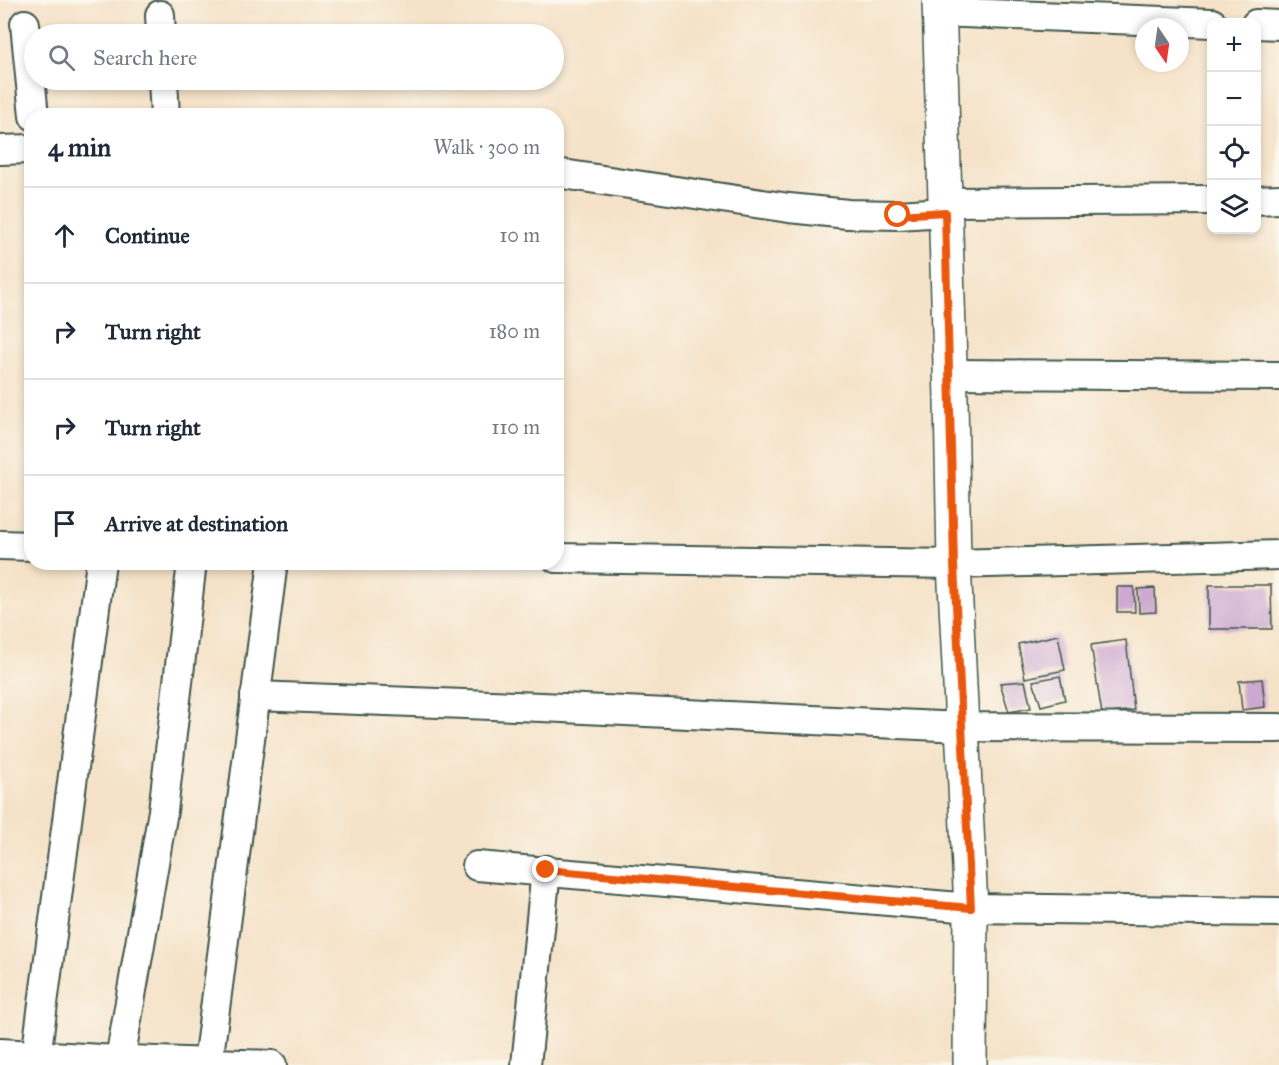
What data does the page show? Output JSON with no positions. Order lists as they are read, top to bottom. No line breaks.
{"north":"bottom","page":{"map_buttons":["+","−"],"search":"Search here","heading":["4 min","Walk · 300 m"],"list":[["Continue","10 m"],["Turn right","180 m"],["Turn right","110 m"],"Arrive at destination"]}}
